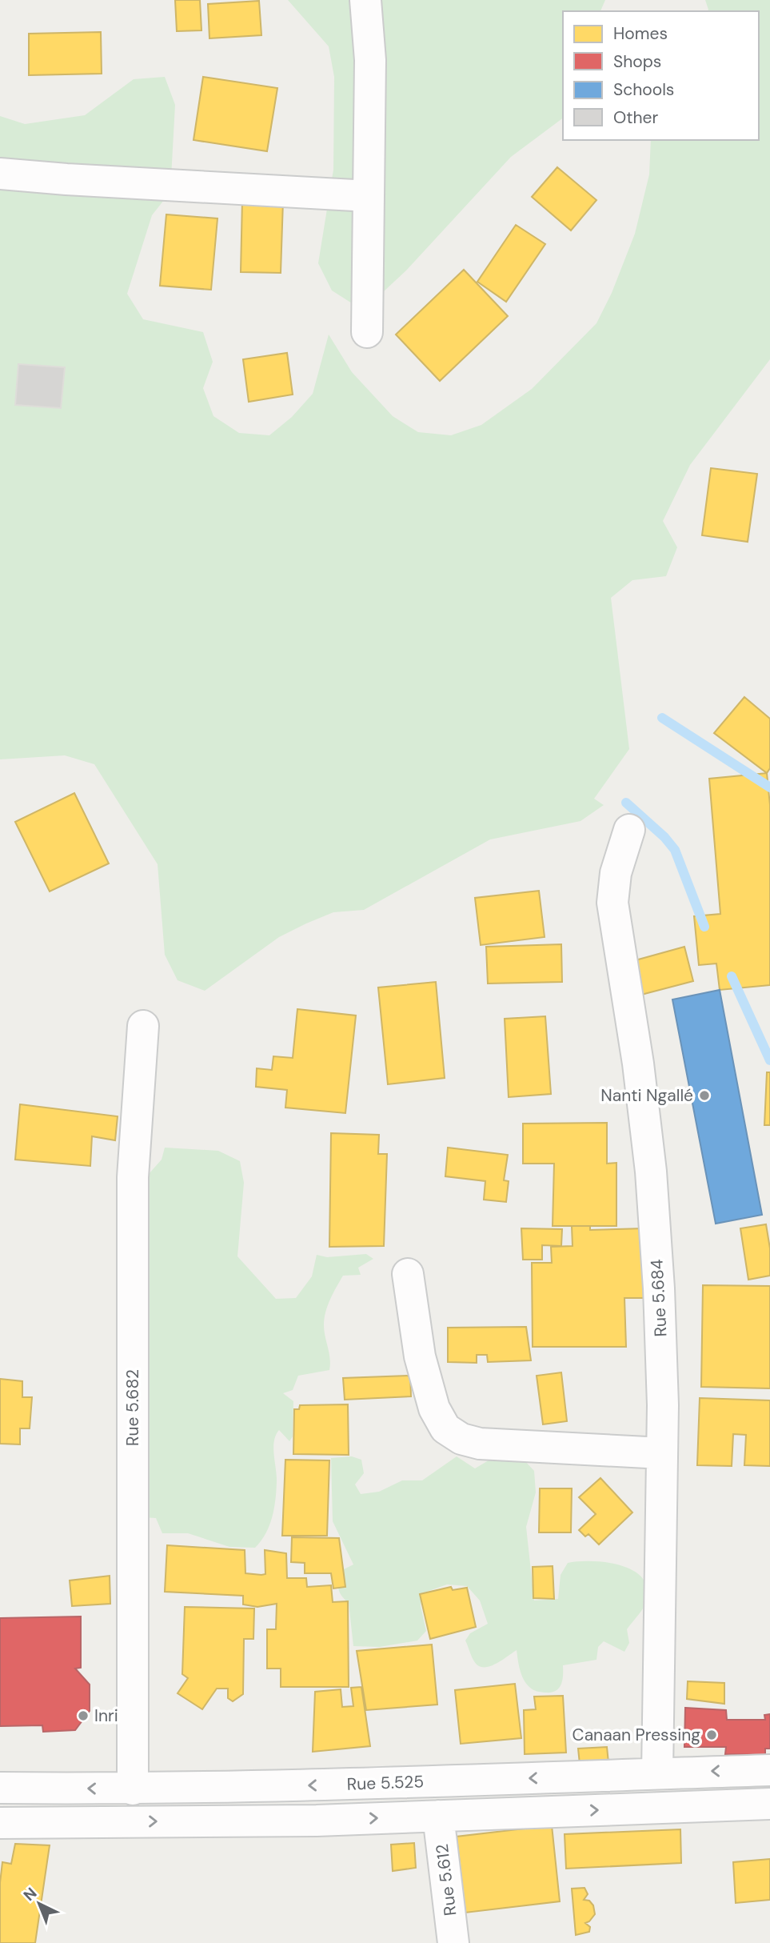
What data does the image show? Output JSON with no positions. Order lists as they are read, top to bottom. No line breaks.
{"streets":{"street":["Rue 5.684","Rue 5.682","Rue 5.525","Rue 5.612"]},"crossings":[["Rue 5.684","Rue 5.525"],["Rue 5.682","Rue 5.525"],["Rue 5.525","Rue 5.612"]],"places":["Nanti Ngallé","Inri","Canaan Pressing"],"legend":["Homes","Shops","Schools","Other"],"north":"top left"}
